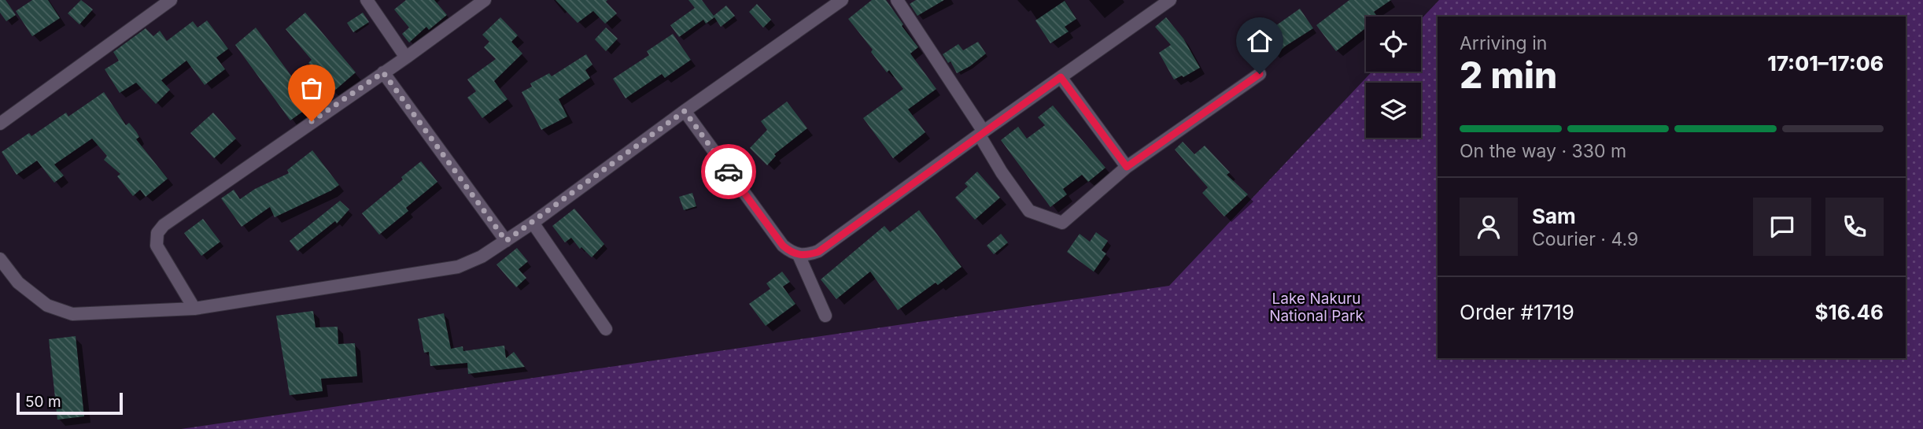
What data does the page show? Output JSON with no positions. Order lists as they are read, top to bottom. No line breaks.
{"parks":["Lake Nakuru National Park"],"scale_bar":"50 m","page":{"heading":["2 min","Arriving in","17:01–17:06"],"panel":["Sam","Courier · 4.9","Order #1719","$16.46"],"bar":"On the way · 330 m","scale":"50 m"}}
